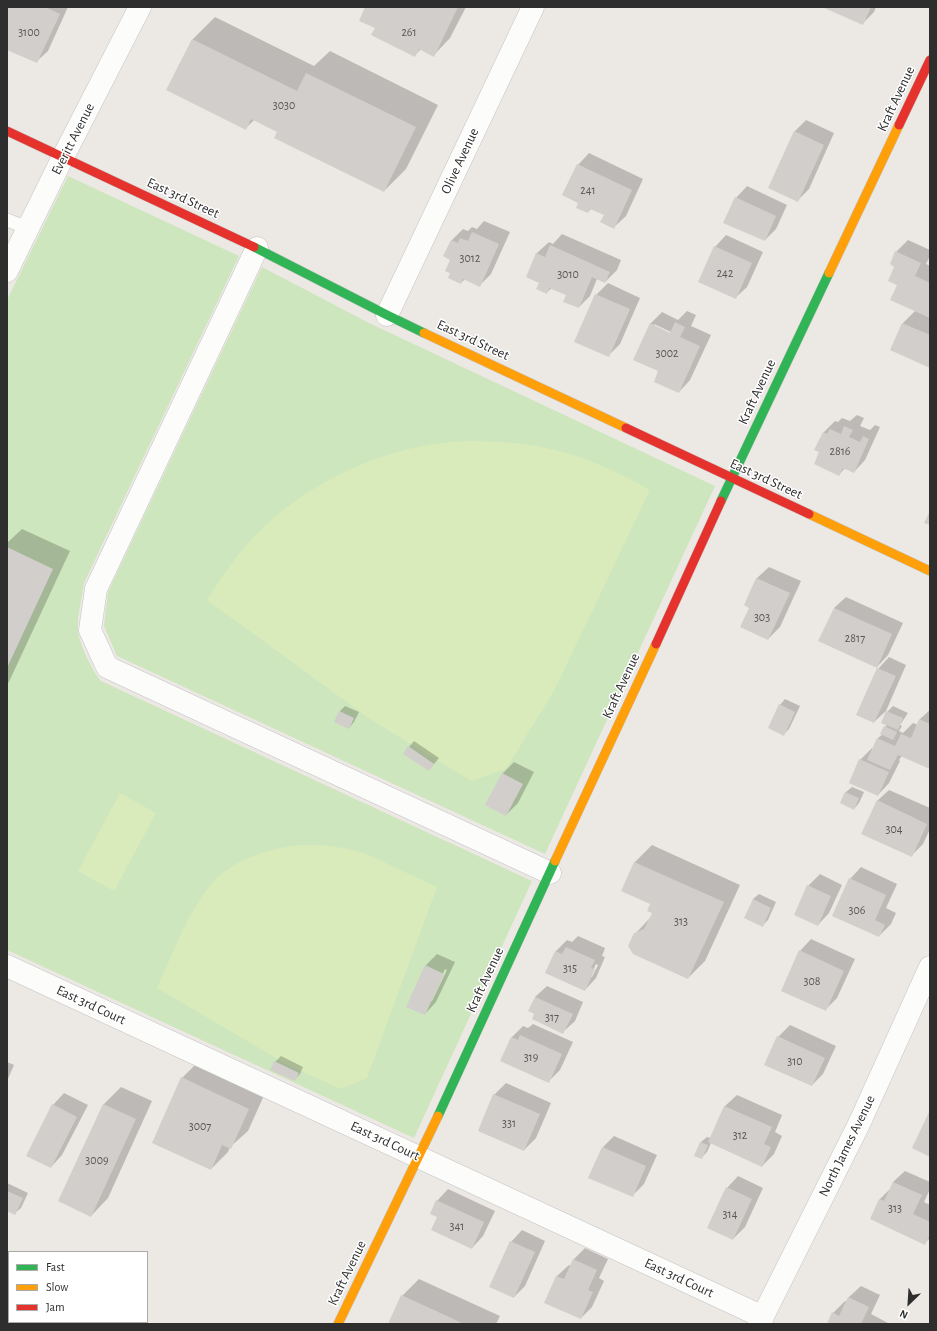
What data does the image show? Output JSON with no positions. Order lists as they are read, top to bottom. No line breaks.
{"streets":{"street":["Kraft Avenue","Everitt Avenue","Olive Avenue","East 3rd Street","East 3rd Court","North James Avenue"]},"crossings":[["Kraft Avenue","East 3rd Street"],["Kraft Avenue","East 3rd Court"],["Everitt Avenue","East 3rd Street"],["Olive Avenue","East 3rd Street"],["East 3rd Court","North James Avenue"]],"house_numbers":["3100","261","3030","241","3012","242","3010","3002","2816","303","2817","304","306","313","315","308","317","319","310","331","3007","312","3009","313","314","341"],"legend":["Fast","Slow","Jam"],"north":"bottom left"}
